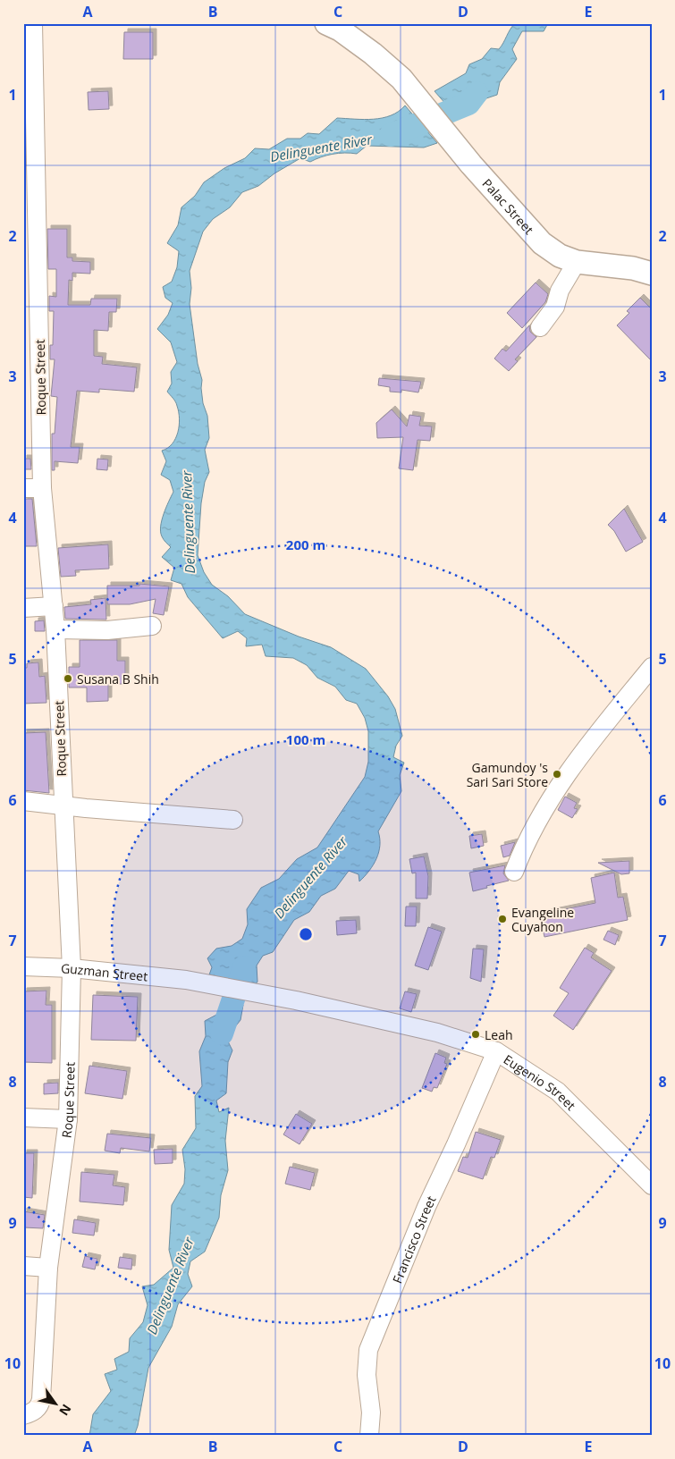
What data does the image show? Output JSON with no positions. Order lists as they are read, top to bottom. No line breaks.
{"streets":{"main road":["Palac Street"],"street":["Roque Street","Guzman Street","Eugenio Street","Francisco Street"]},"crossings":[["Roque Street","Guzman Street"],["Guzman Street","Eugenio Street"],["Eugenio Street","Francisco Street"]],"water":["Delinguente River"],"places":["Susana B Shih","Gamundoy 's Sari Sari Store","Evangeline Cuyahon","Leah"],"north":"bottom right","grid":{"columns":["A","B","C","D","E"],"rows":["1","2","3","4","5","6","7","8","9","10"]},"rings":["200 m","100 m"]}
